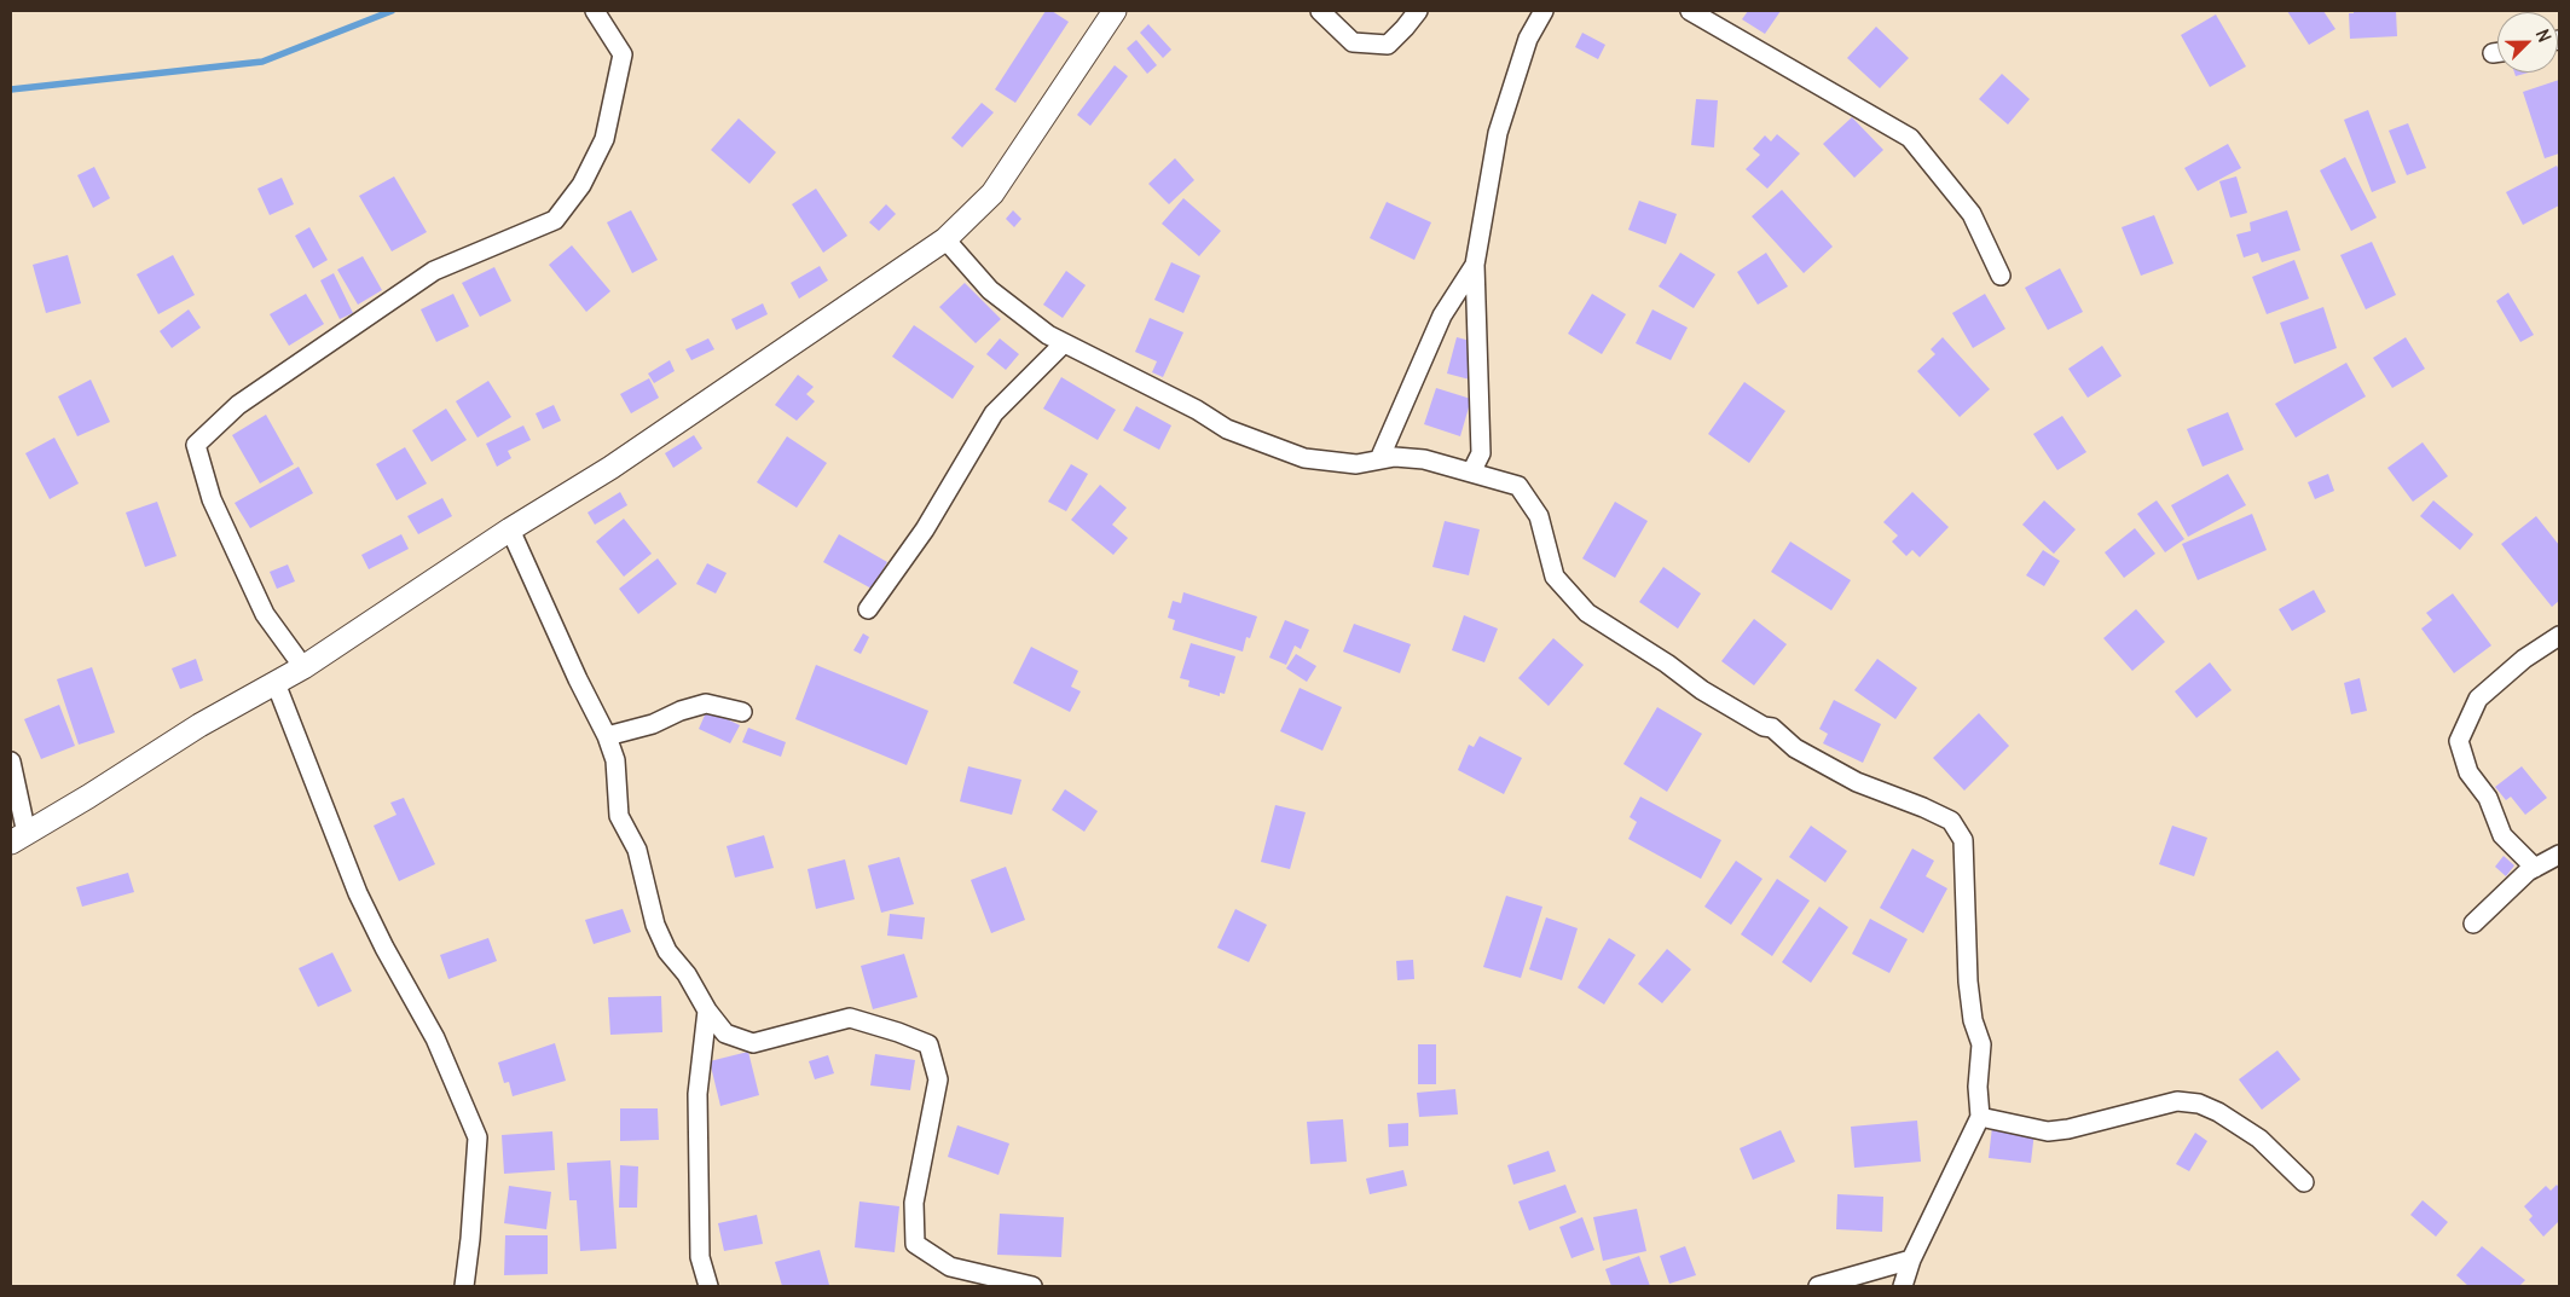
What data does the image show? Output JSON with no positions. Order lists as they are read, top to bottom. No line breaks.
{"north":"top right"}
